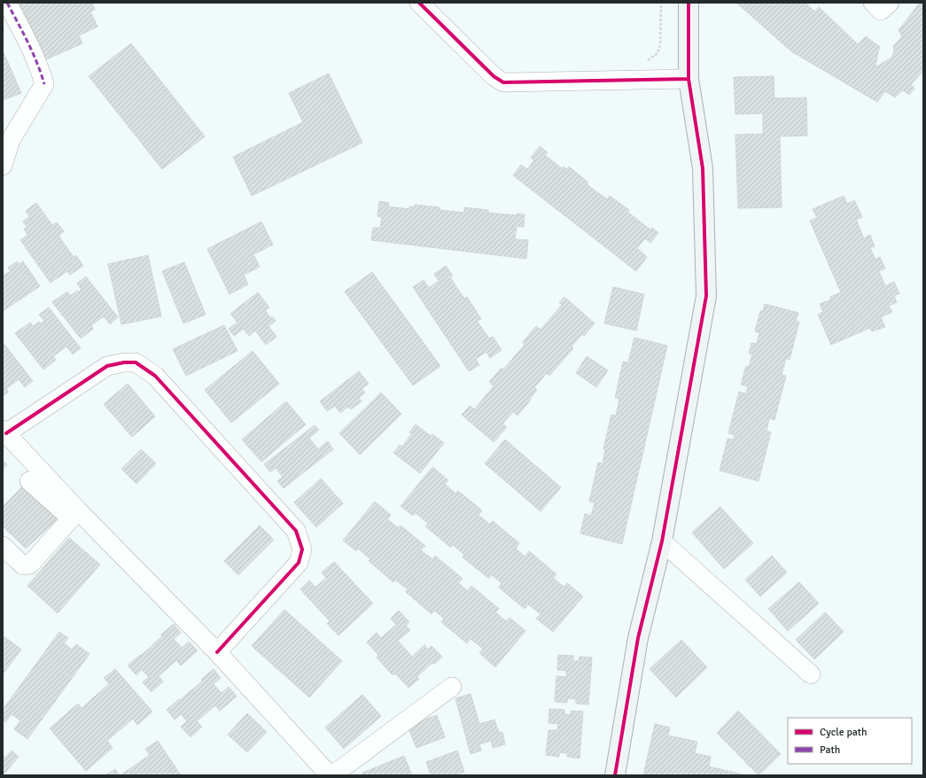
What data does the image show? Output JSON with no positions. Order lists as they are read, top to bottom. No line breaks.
{"legend":["Cycle path","Path"]}
